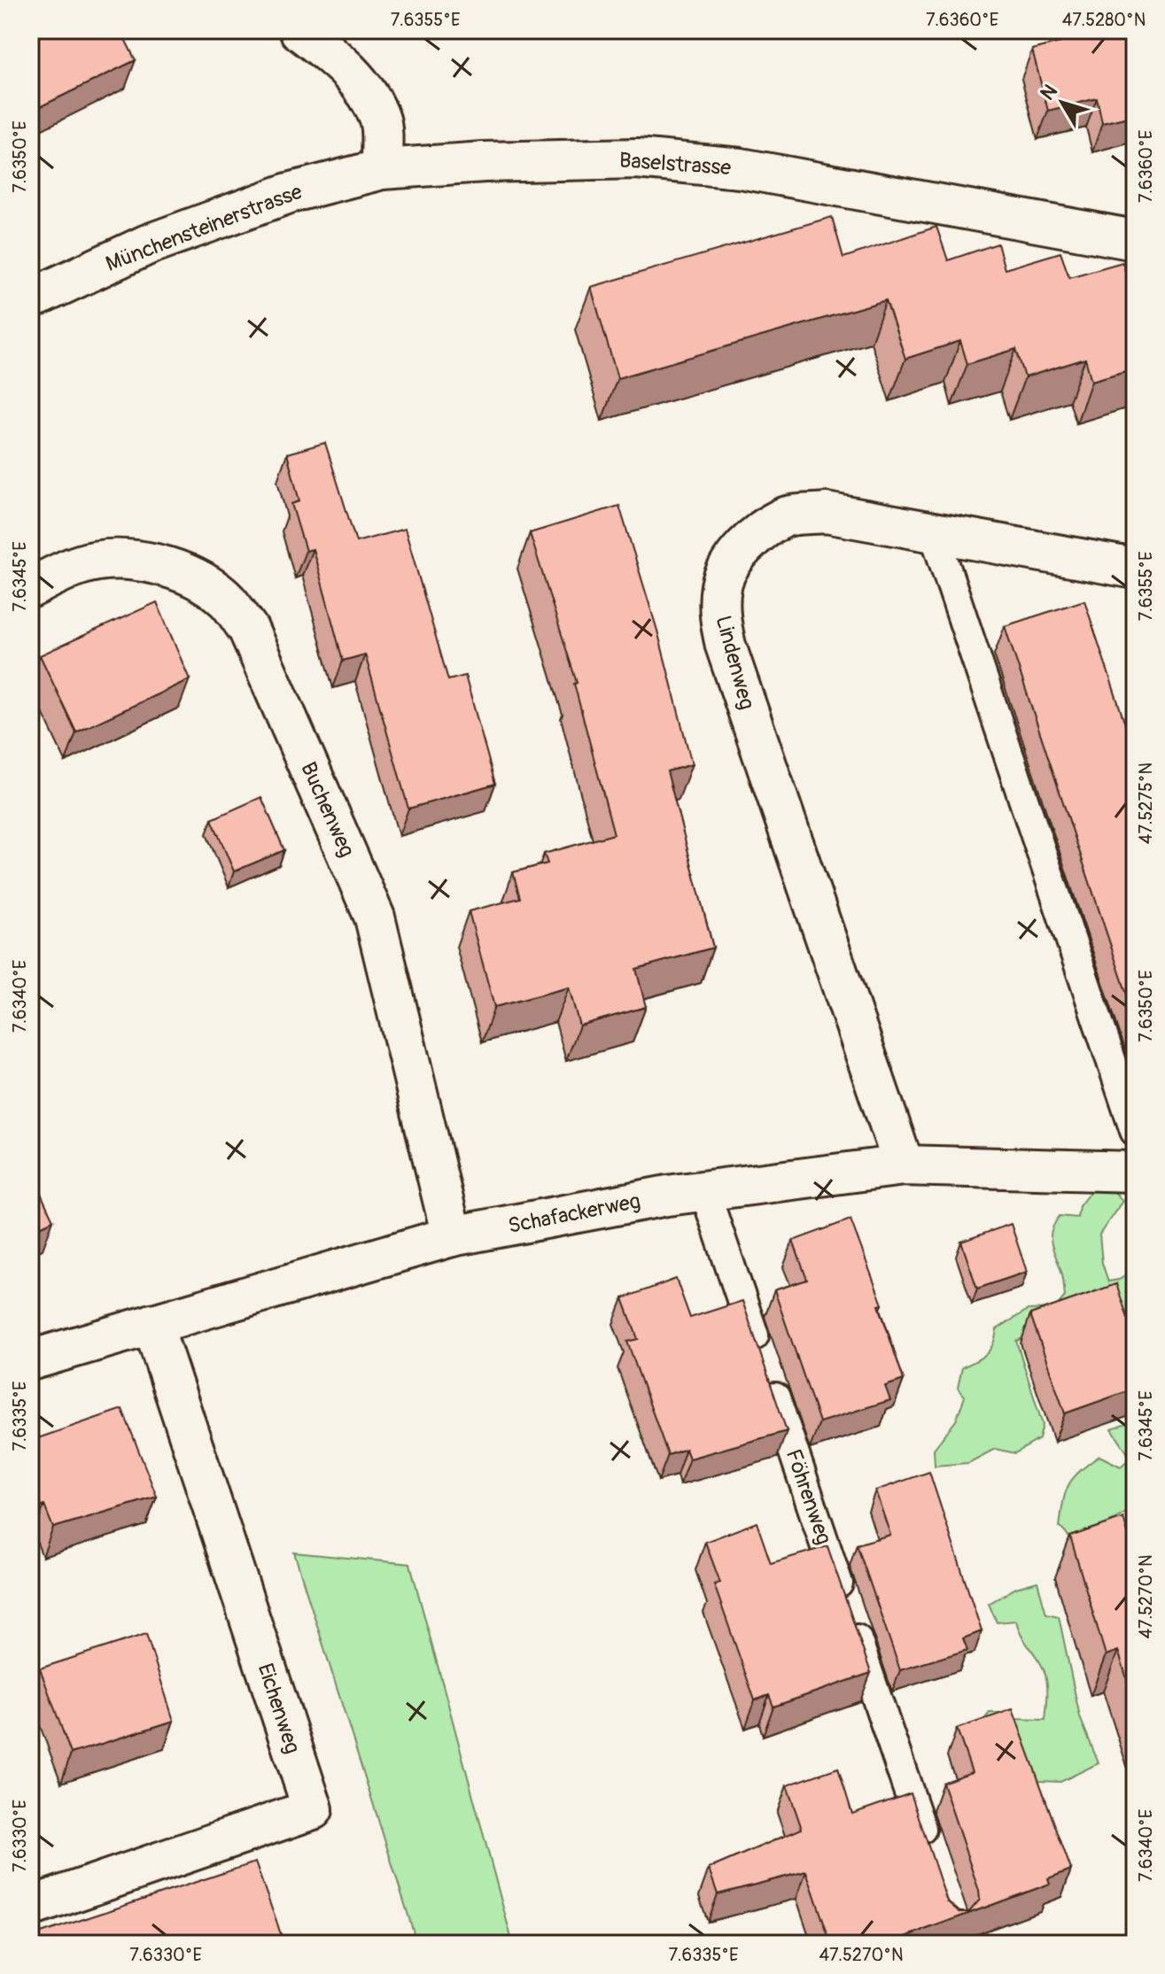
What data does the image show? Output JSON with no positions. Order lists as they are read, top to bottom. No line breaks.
{"streets":{"street":["Baselstrasse","Münchensteinerstrasse","Lindenweg","Buchenweg","Schafackerweg","Eichenweg"],"lane":["Föhrenweg"]},"crossings":[["Baselstrasse","Münchensteinerstrasse"],["Lindenweg","Schafackerweg"],["Buchenweg","Schafackerweg"],["Schafackerweg","Föhrenweg"],["Schafackerweg","Eichenweg"]],"north":"top left","coordinates":["7.6355°E","7.6360°E","47.5280°N","7.6350°E","7.6345°E","47.5275°N","7.6340°E","7.6335°E","47.5270°N","7.6330°E"]}
